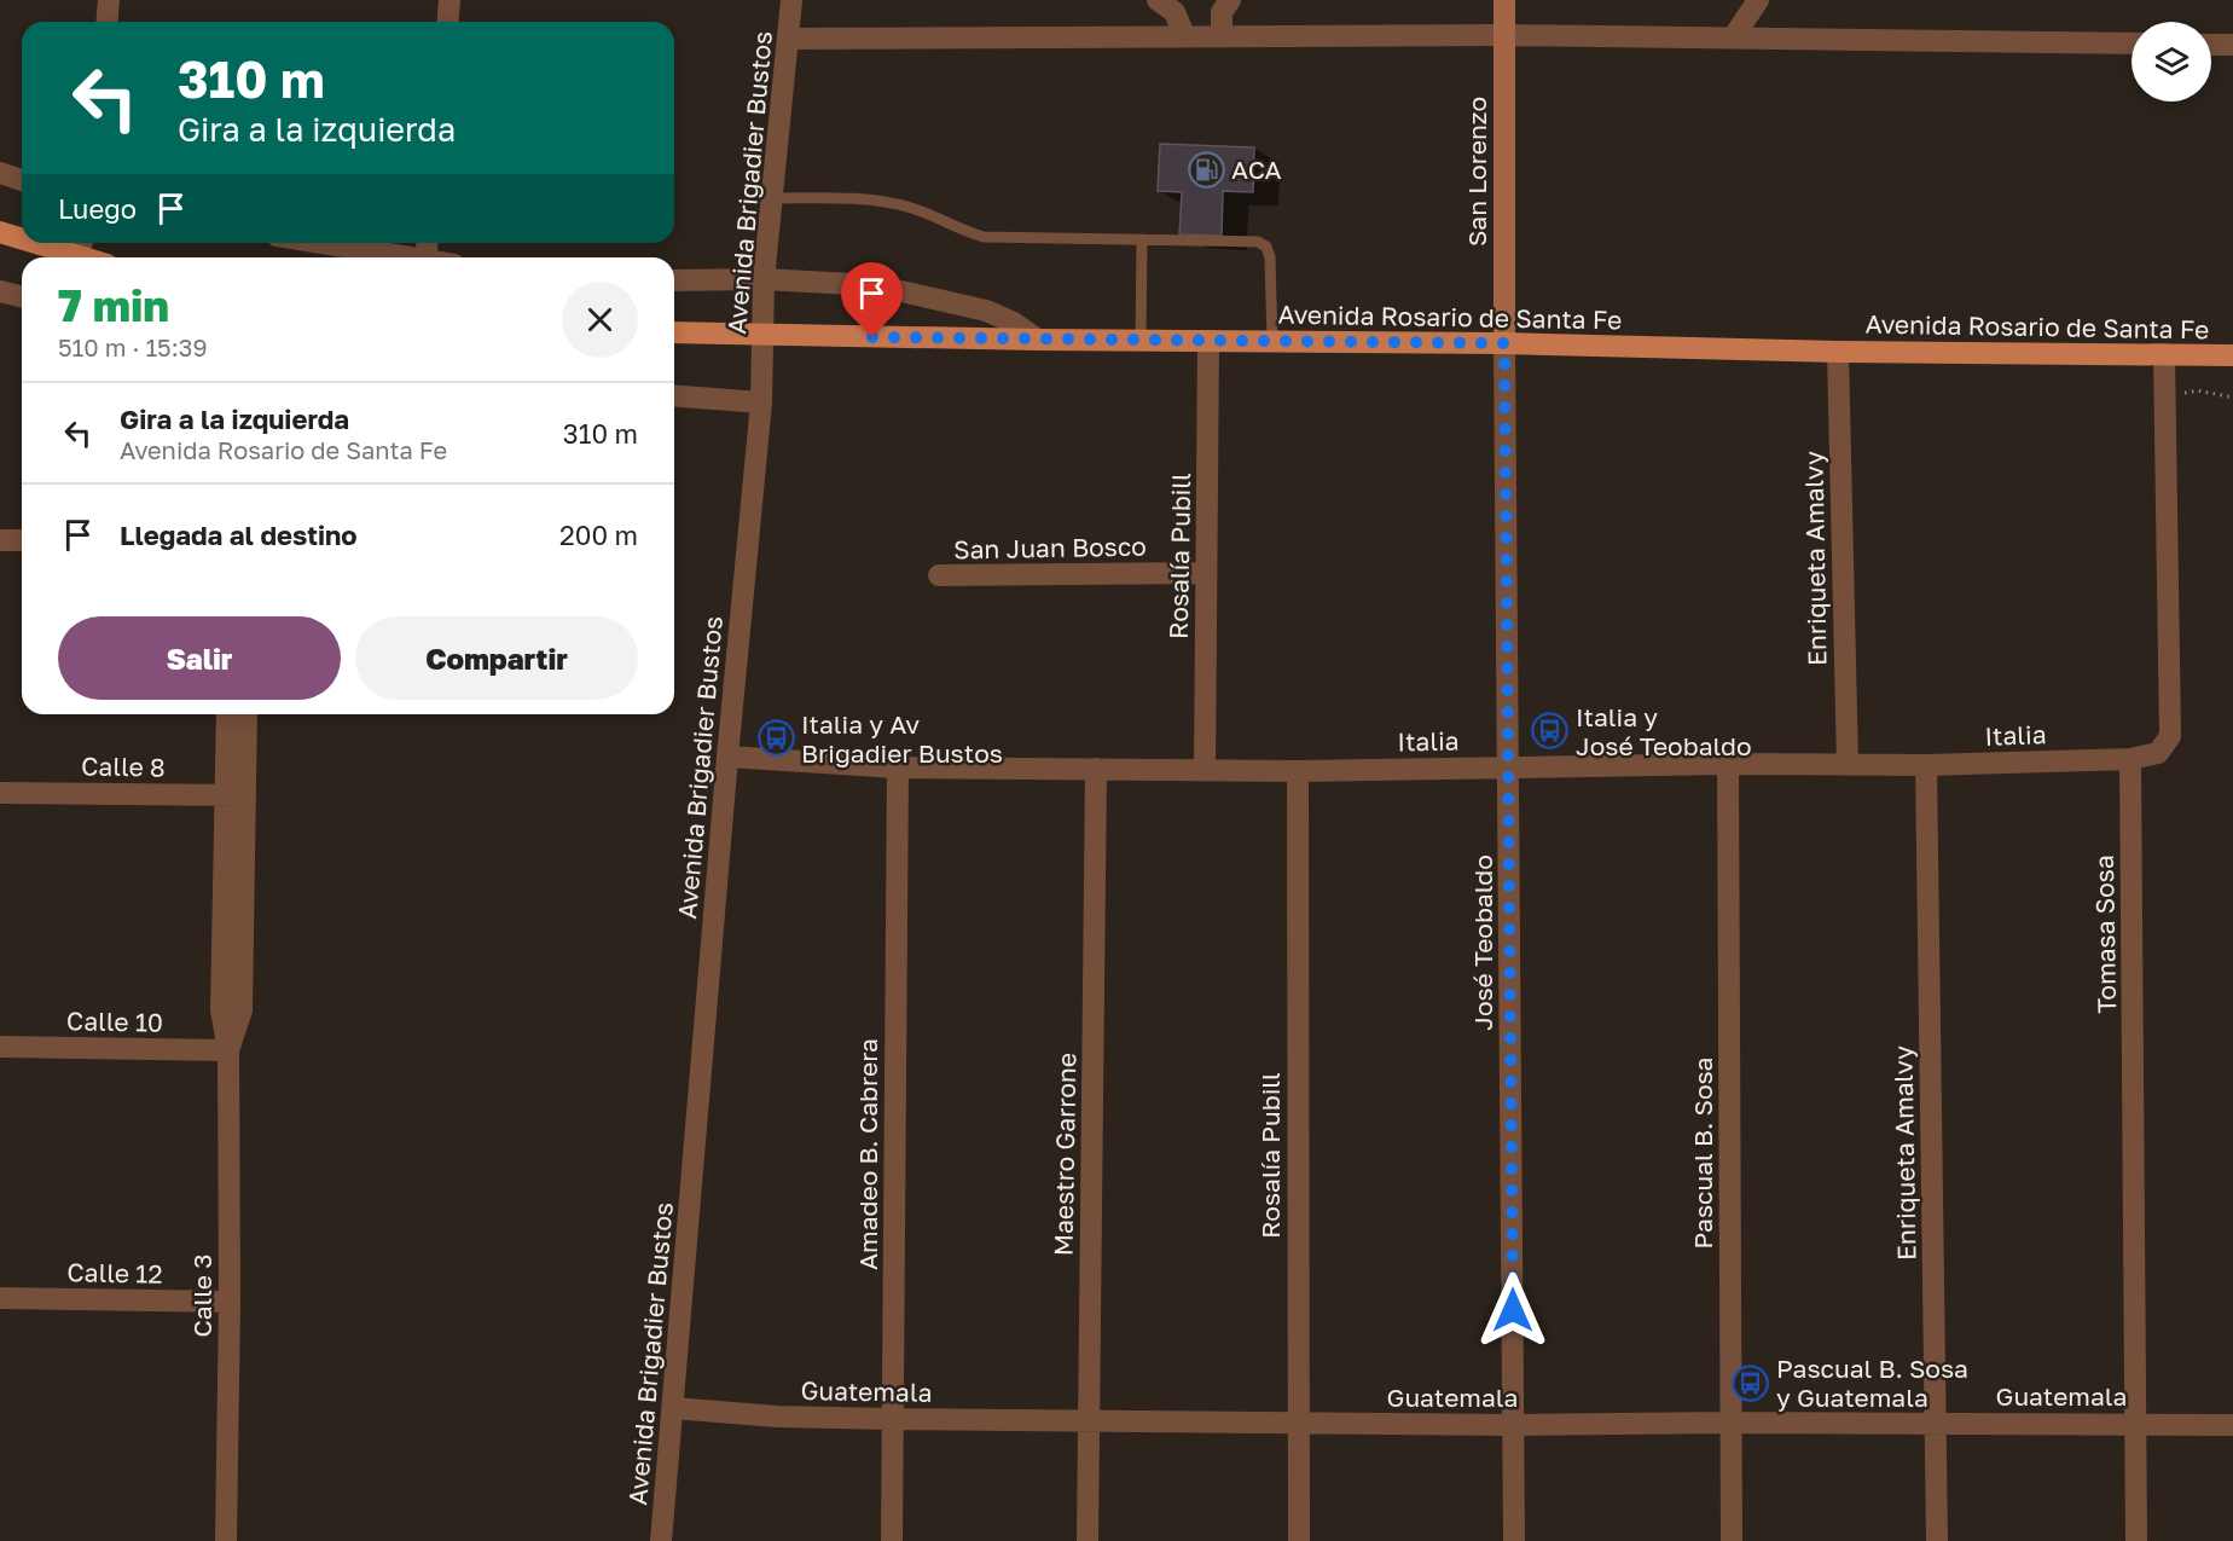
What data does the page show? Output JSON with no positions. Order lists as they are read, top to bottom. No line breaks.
{"streets":{"main road":["San Lorenzo","Avenida Rosario de Santa Fe"],"street":["Avenida Brigadier Bustos","San Juan Bosco","Rosalía Pubill","Enriqueta Amalvy","Italia","Calle 8","Tomasa Sosa","José Teobaldo","Calle 10","Pascual B. Sosa","Amadeo B. Cabrera","Maestro Garrone","Calle 12","Calle 3","Guatemala"]},"crossings":[["San Lorenzo","Avenida Rosario de Santa Fe"],["San Lorenzo","José Teobaldo"],["Avenida Brigadier Bustos","Avenida Rosario de Santa Fe"],["Avenida Brigadier Bustos","Italia"],["Avenida Brigadier Bustos","Guatemala"],["Avenida Rosario de Santa Fe","Rosalía Pubill"],["Avenida Rosario de Santa Fe","Enriqueta Amalvy"],["Avenida Rosario de Santa Fe","José Teobaldo"],["San Juan Bosco","Rosalía Pubill"],["Rosalía Pubill","Italia"],["Rosalía Pubill","Guatemala"],["Enriqueta Amalvy","Italia"],["Enriqueta Amalvy","Guatemala"],["Italia","Tomasa Sosa"],["Italia","José Teobaldo"],["Italia","Pascual B. Sosa"],["Italia","Amadeo B. Cabrera"],["Italia","Maestro Garrone"],["Calle 8","Calle 3"],["Tomasa Sosa","Guatemala"],["José Teobaldo","Guatemala"],["Calle 10","Calle 3"],["Pascual B. Sosa","Guatemala"],["Amadeo B. Cabrera","Guatemala"],["Maestro Garrone","Guatemala"],["Calle 12","Calle 3"]],"places":{"fuel station":["ACA"],"bus stop":["Italia y José Teobaldo","Italia y Av Brigadier Bustos","Pascual B. Sosa y Guatemala"]},"page":{"turn":["310 m","Gira a la izquierda"],"then":"Luego","heading":["7 min","510 m · 15:39"],"list":[{"name":"Gira a la izquierda","note":"Avenida Rosario de Santa Fe","value":"310 m"},{"name":"Llegada al destino","value":"200 m"}],"buttons":["Salir","Compartir"]}}
